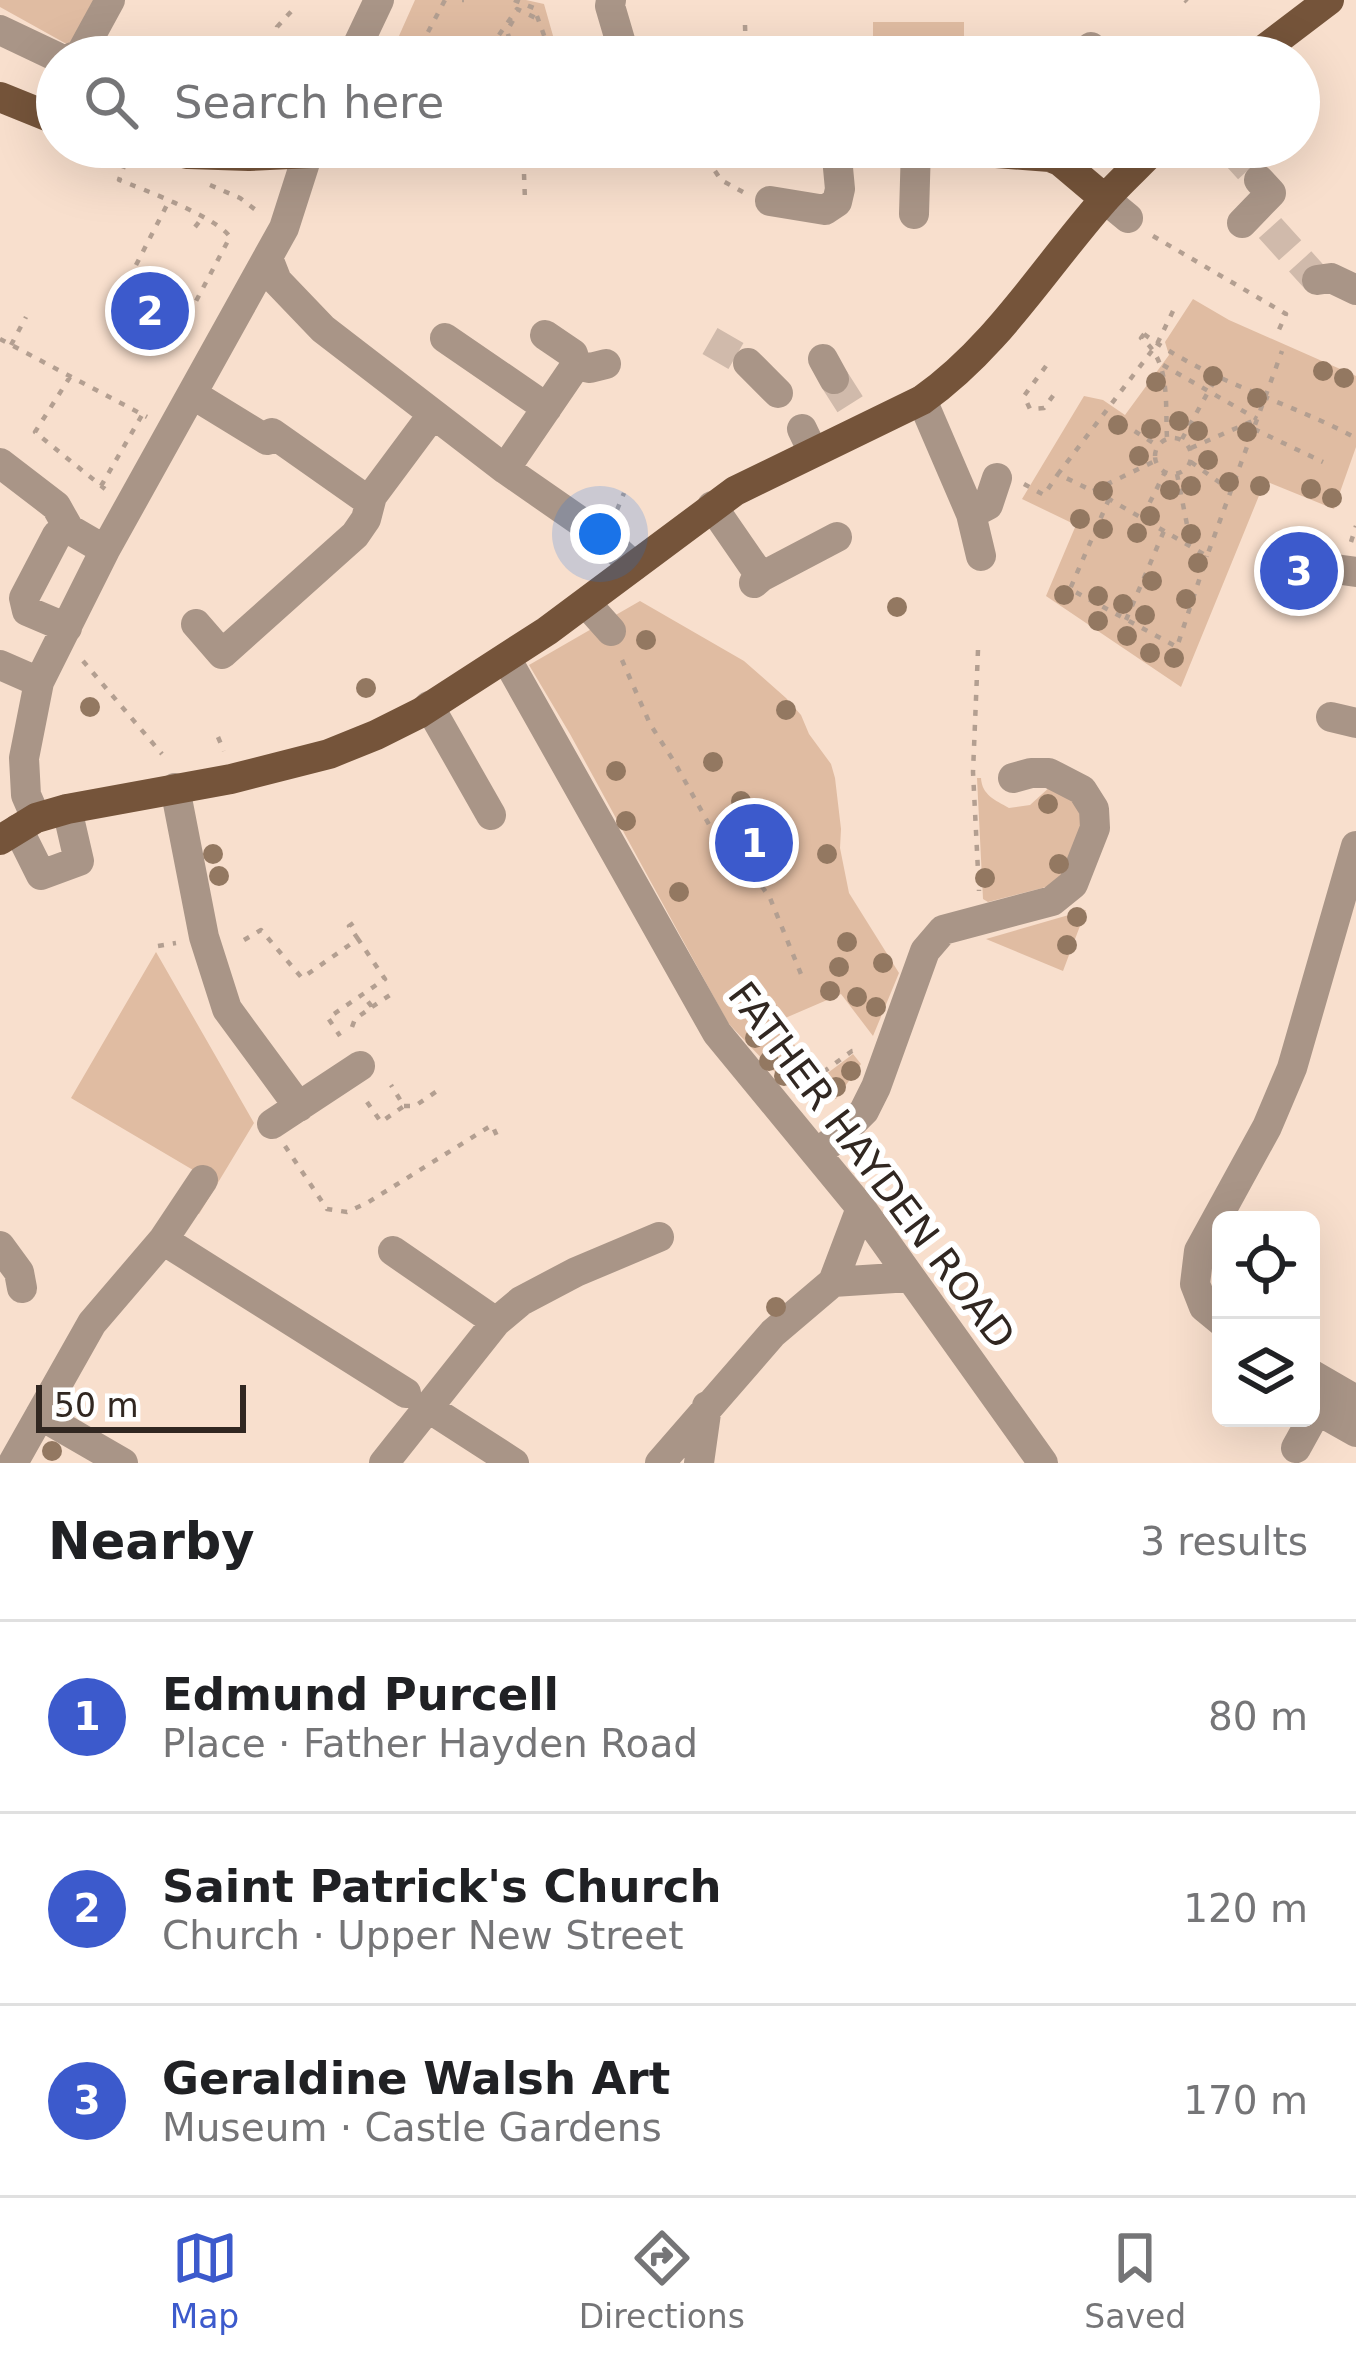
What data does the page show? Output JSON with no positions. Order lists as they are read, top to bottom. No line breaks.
{"streets":{"street":["FATHER HAYDEN ROAD"]},"scale_bar":"50 m","page":{"search":"Search here","pins":["2","3","1"],"scale":"50 m","heading":["Nearby","3 results"],"list":[{"mark":"1","name":"Edmund Purcell","note":"Place · Father Hayden Road","value":"80 m"},{"mark":"2","name":"Saint Patrick's Church","note":"Church · Upper New Street","value":"120 m"},{"mark":"3","name":"Geraldine Walsh Art","note":"Museum · Castle Gardens","value":"170 m"}],"nav":["Map","Directions","Saved"]}}
